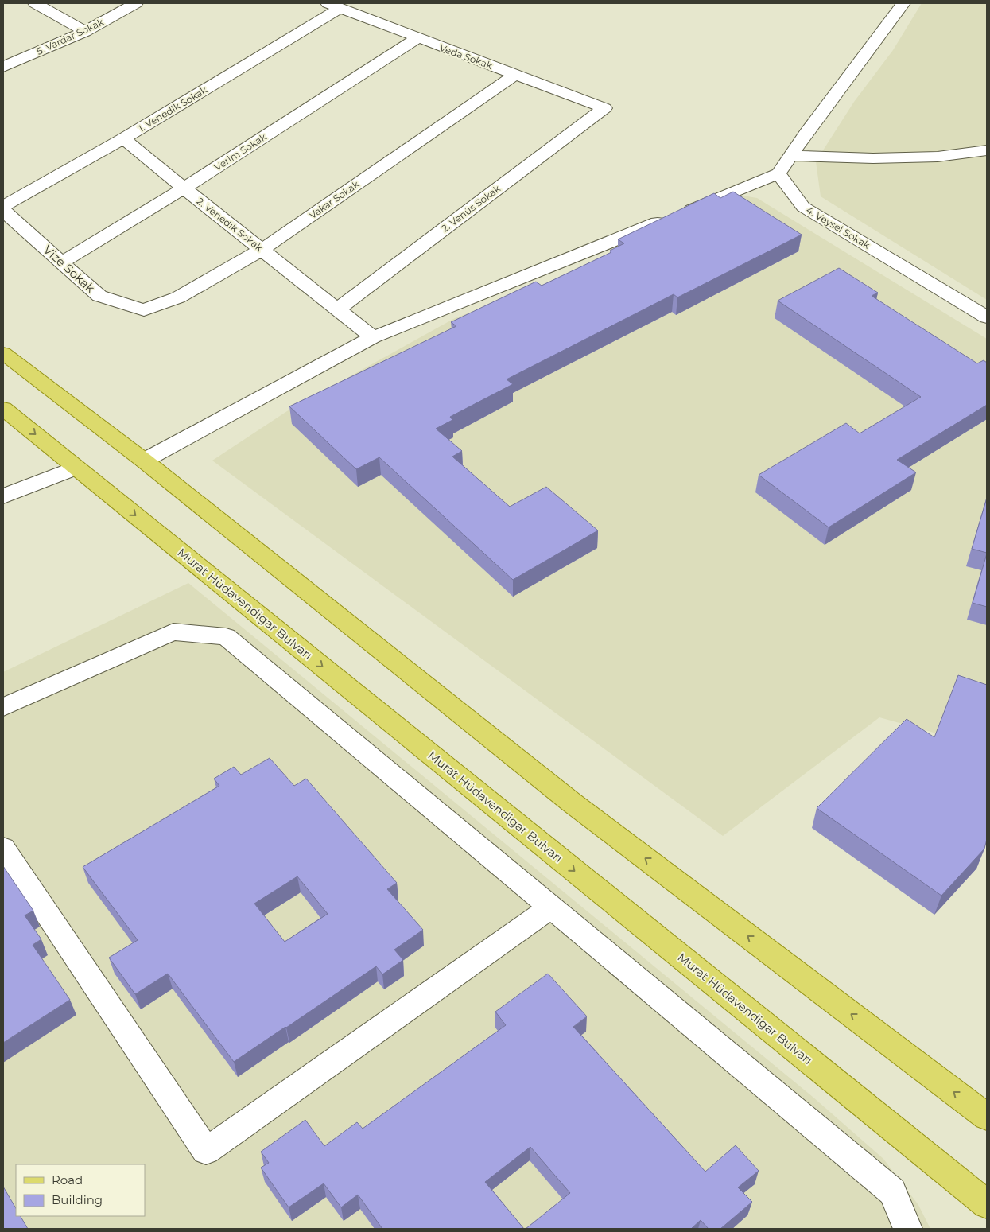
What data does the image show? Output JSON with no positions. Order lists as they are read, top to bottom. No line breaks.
{"streets":{"main road":["Murat Hüdavendigar Bulvarı"],"street":["5. Vardar Sokak","Veda Sokak","1. Venedik Sokak","Verim Sokak","Vakar Sokak","2. Venüs Sokak","2. Venedik Sokak","4. Veysel Sokak","Vize Sokak"]},"crossings":[["Veda Sokak","1. Venedik Sokak"],["Veda Sokak","Verim Sokak"],["Veda Sokak","Vakar Sokak"],["Veda Sokak","2. Venüs Sokak"],["1. Venedik Sokak","2. Venedik Sokak"],["Verim Sokak","2. Venedik Sokak"],["Verim Sokak","Vize Sokak"],["Vakar Sokak","2. Venedik Sokak"],["Vakar Sokak","Vize Sokak"],["2. Venüs Sokak","2. Venedik Sokak"]],"legend":["Road","Building"]}
